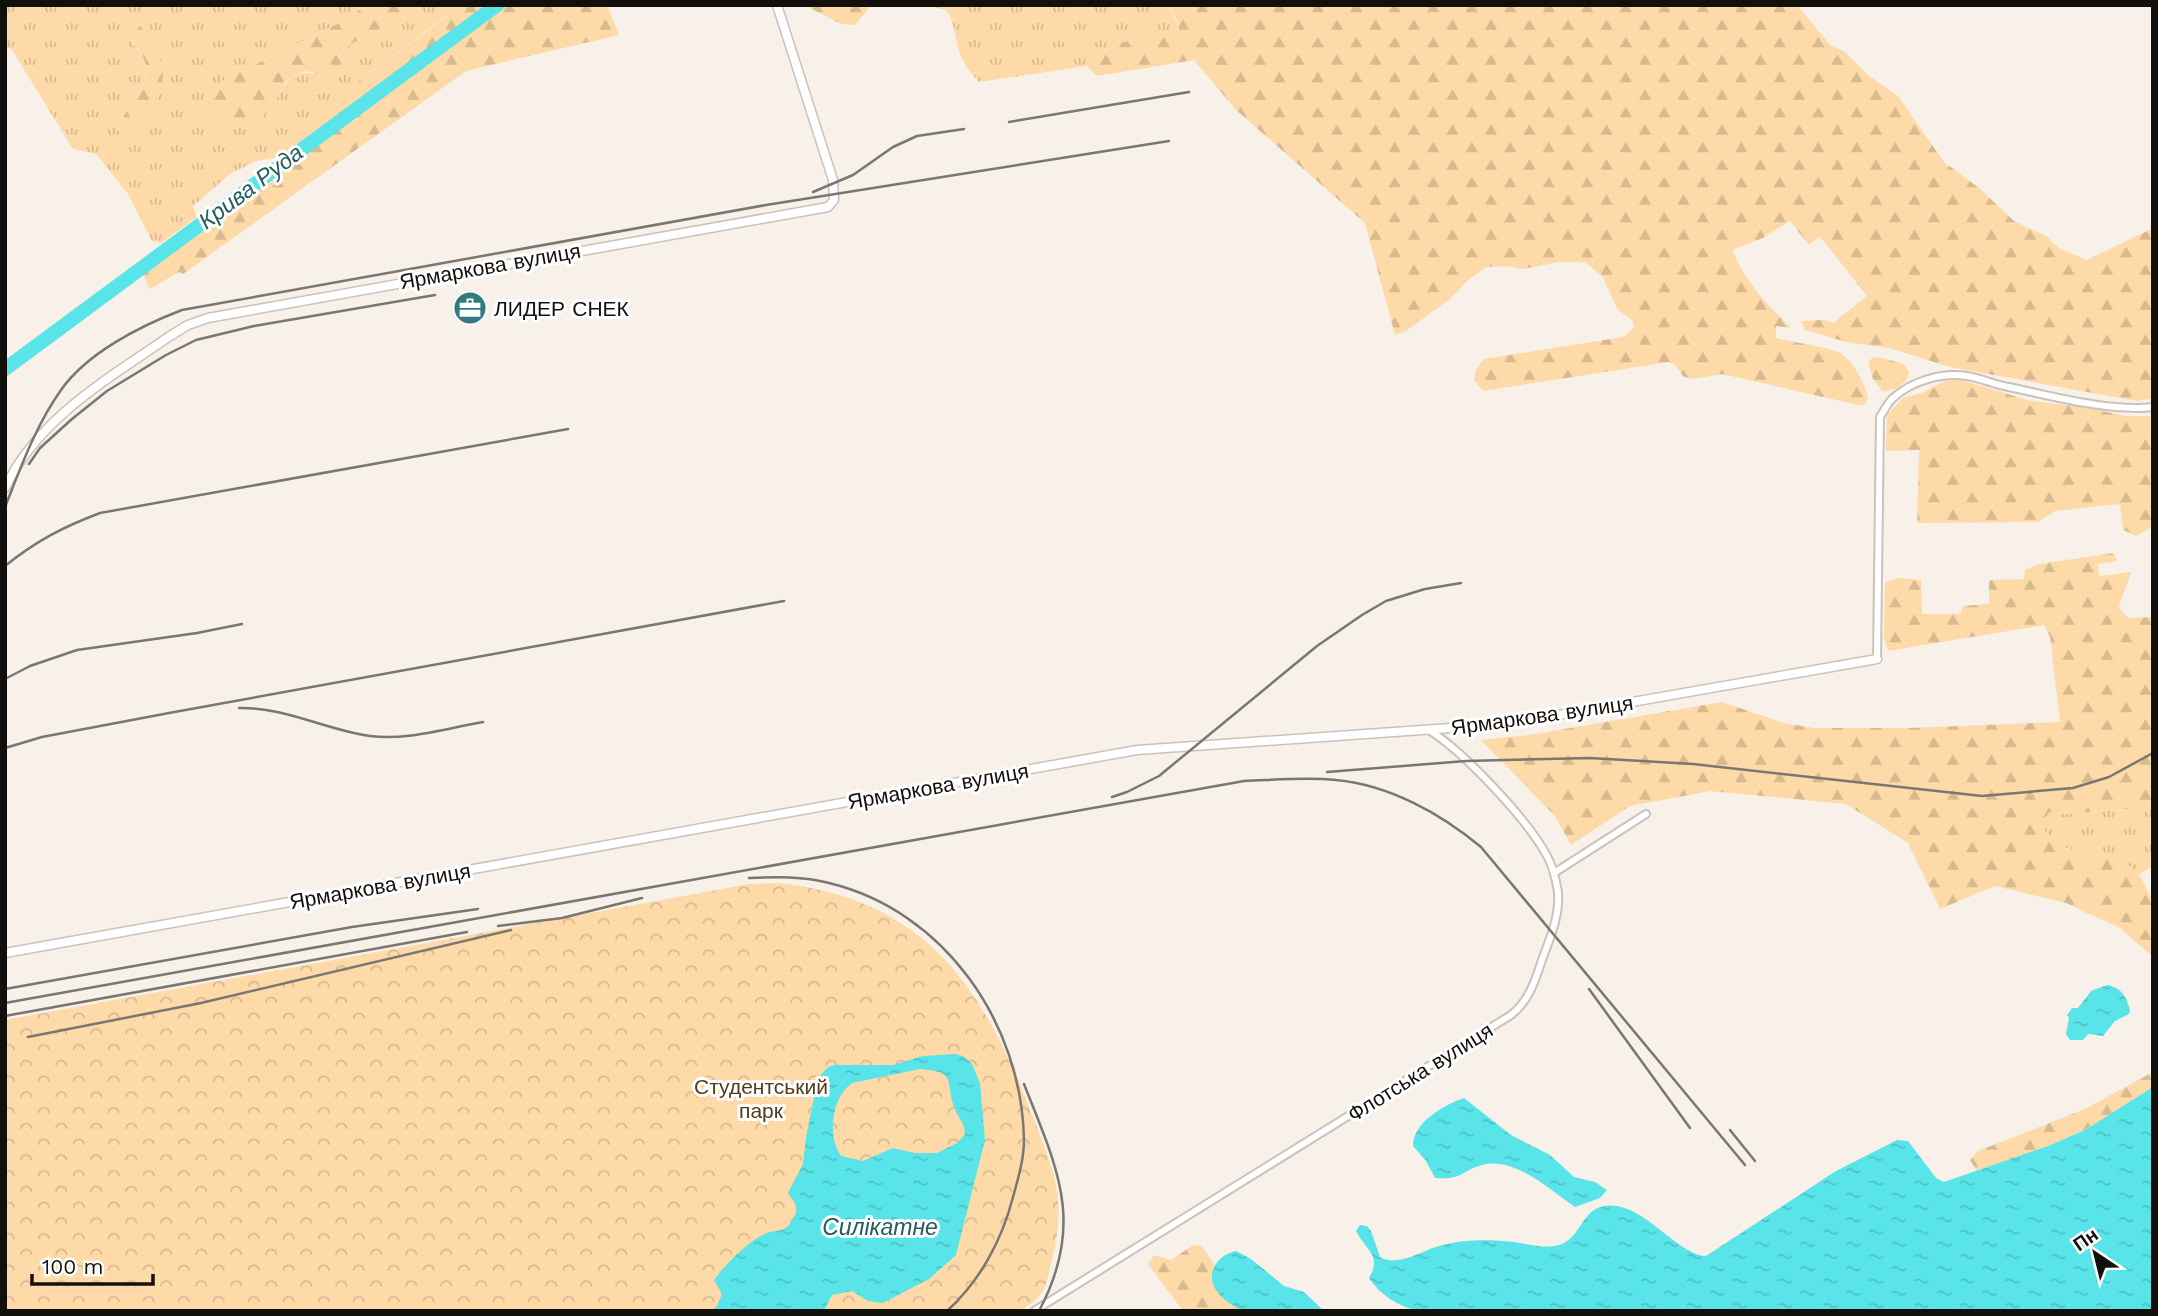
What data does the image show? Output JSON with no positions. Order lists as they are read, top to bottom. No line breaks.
{"streets":{"street":["Ярмаркова вулиця","Флотська вулиця"]},"crossings":[["Ярмаркова вулиця","Флотська вулиця"]],"water":["Крива Руда","Силікатне"],"parks":["Студентський парк"],"places":{"office":["ЛИДЕР СНЕК"]},"scale_bar":"100 m","north":"top left"}
